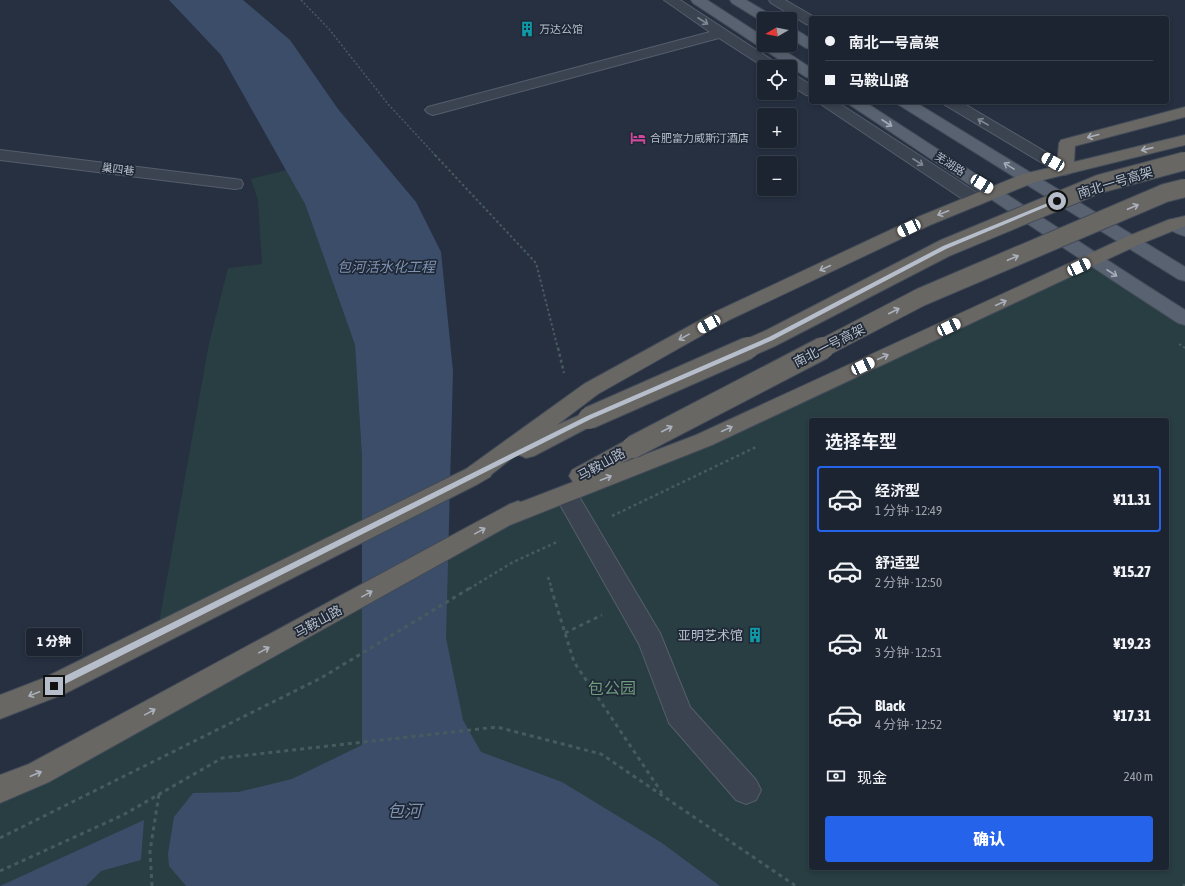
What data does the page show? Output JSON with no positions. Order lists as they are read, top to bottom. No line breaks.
{"streets":{"highway":["南北一号高架","马鞍山路"],"main road":["芜湖路"],"street":["巢四巷"]},"crossings":[["南北一号高架","马鞍山路"]],"water":["包河活水化工程","包河"],"parks":["包公园"],"places":{"building":["万达公馆","亚明艺术馆"],"hotel":["合肥富力威斯汀酒店"]},"north":"left","page":{"map_buttons":["+","−"],"banner":["南北一号高架","马鞍山路"],"heading":"选择车型","list":[{"name":"经济型","note":"1 分钟 · 12:49","value":"¥11.31"},{"name":"舒适型","note":"2 分钟 · 12:50","value":"¥15.27"},{"name":"XL","note":"3 分钟 · 12:51","value":"¥19.23"},{"name":"Black","note":"4 分钟 · 12:52","value":"¥17.31"}],"bubble":"1 分钟","pay":["现金","240 m"],"buttons":"确认"}}
